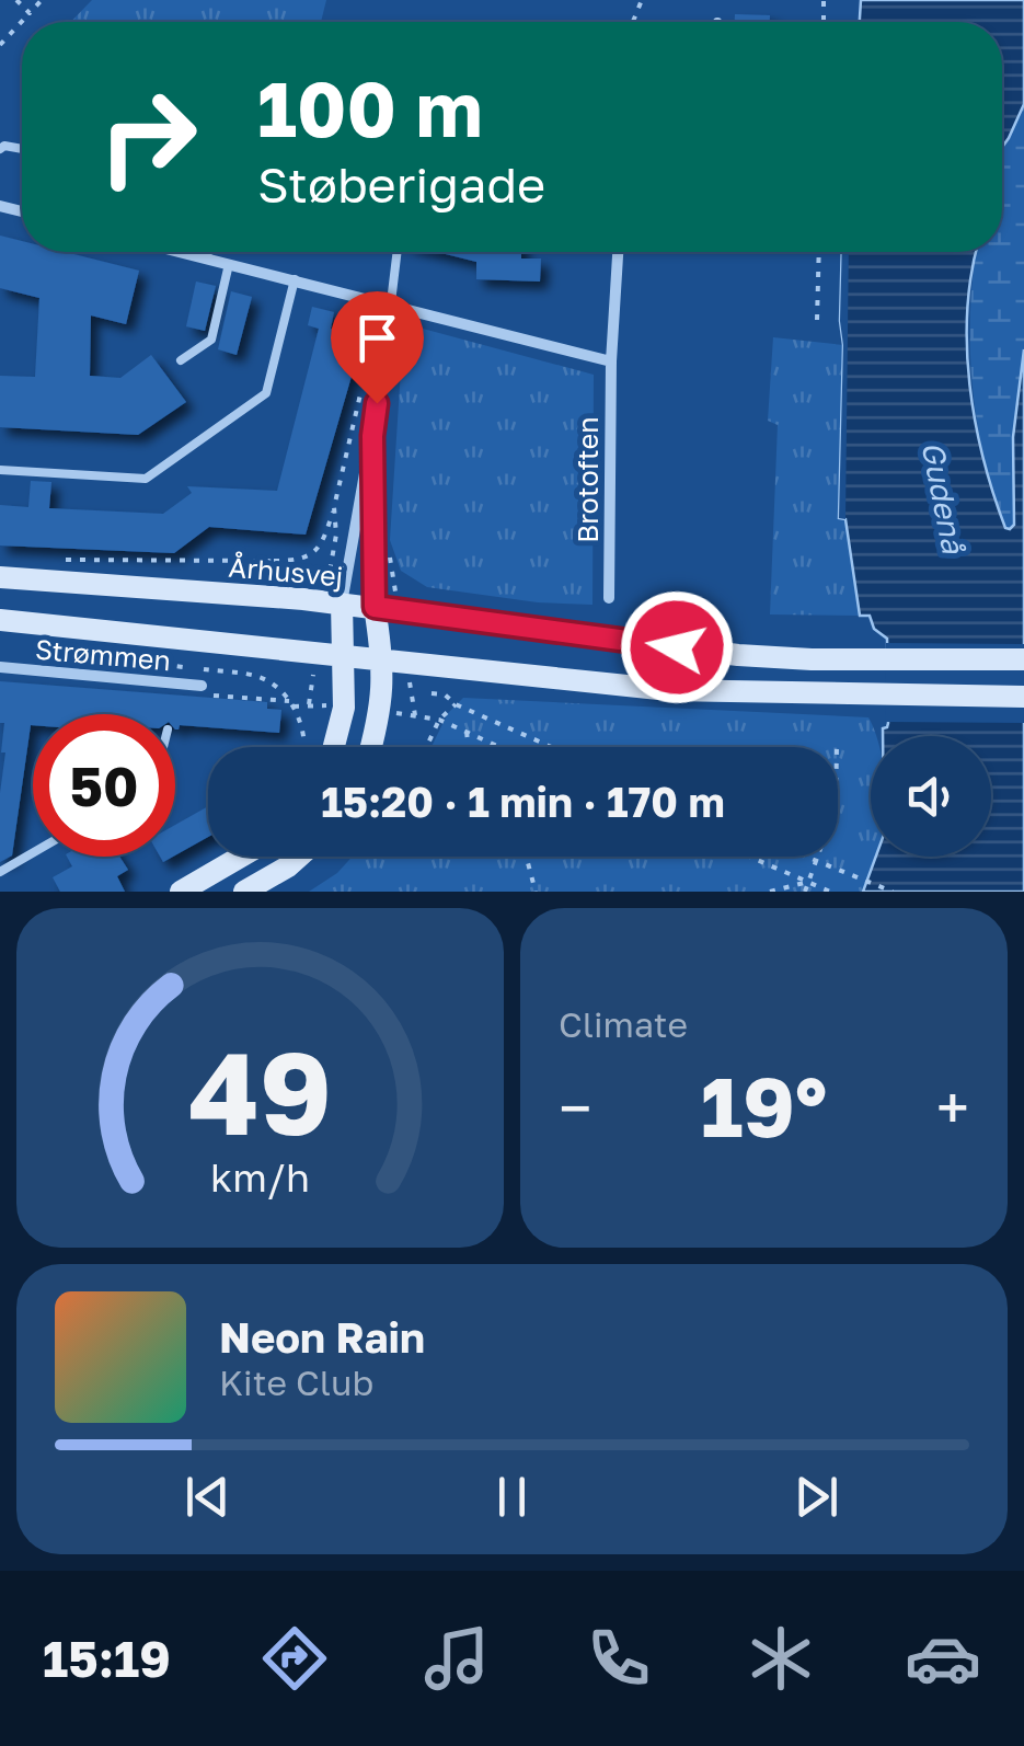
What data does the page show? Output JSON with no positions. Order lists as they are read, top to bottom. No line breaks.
{"streets":{"main road":["Århusvej"],"street":["Brotoften","Strømmen"]},"water":["Gudenå"],"page":{"turn":["100 m","Støberigade"],"limit":"50","trip":"15:20 · 1 min · 170 m","tile":"Climate","heat":["−","19°","+"],"song":["Neon Rain","Kite Club"],"tabs":"15:19","gauge":["49","km/h"]}}
